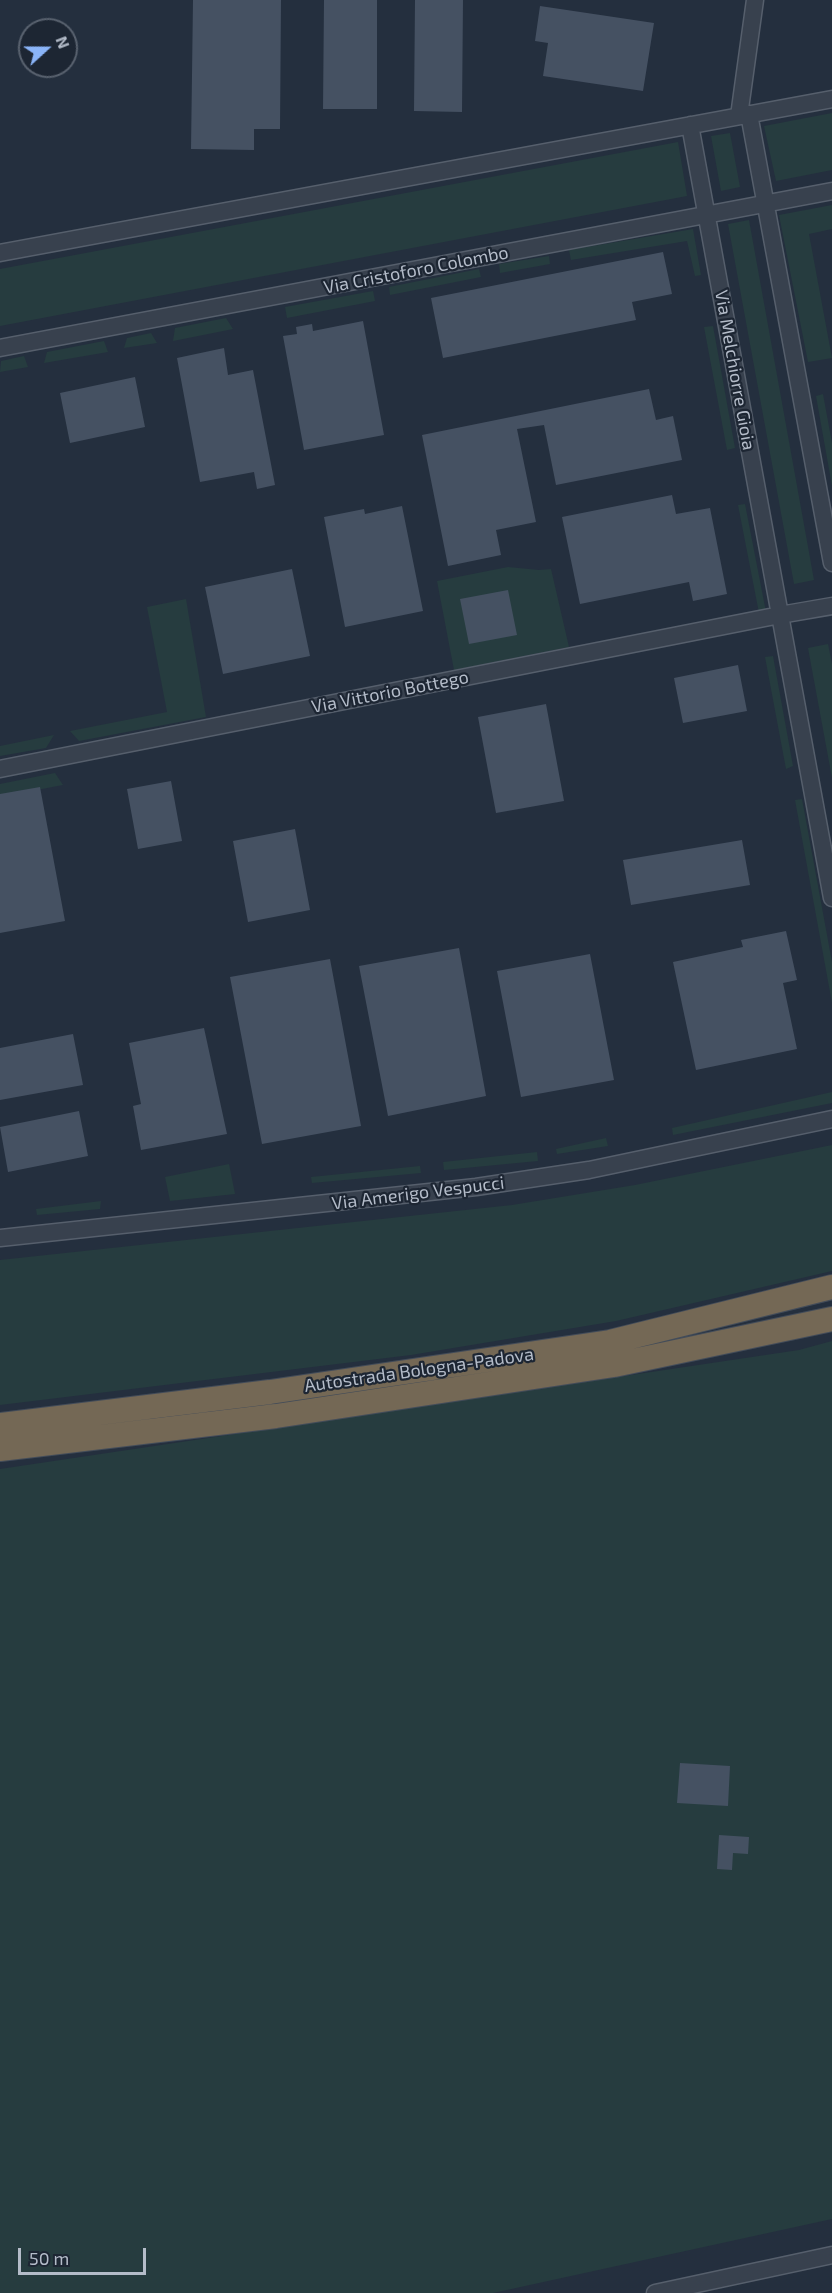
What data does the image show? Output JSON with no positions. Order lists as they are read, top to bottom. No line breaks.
{"streets":{"highway":["Autostrada Bologna-Padova"],"street":["Via Cristoforo Colombo","Via Melchiorre Gioia","Via Vittorio Bottego","Via Amerigo Vespucci"]},"crossings":[["Via Cristoforo Colombo","Via Melchiorre Gioia"],["Via Melchiorre Gioia","Via Vittorio Bottego"]],"scale_bar":"50 m","north":"right"}
